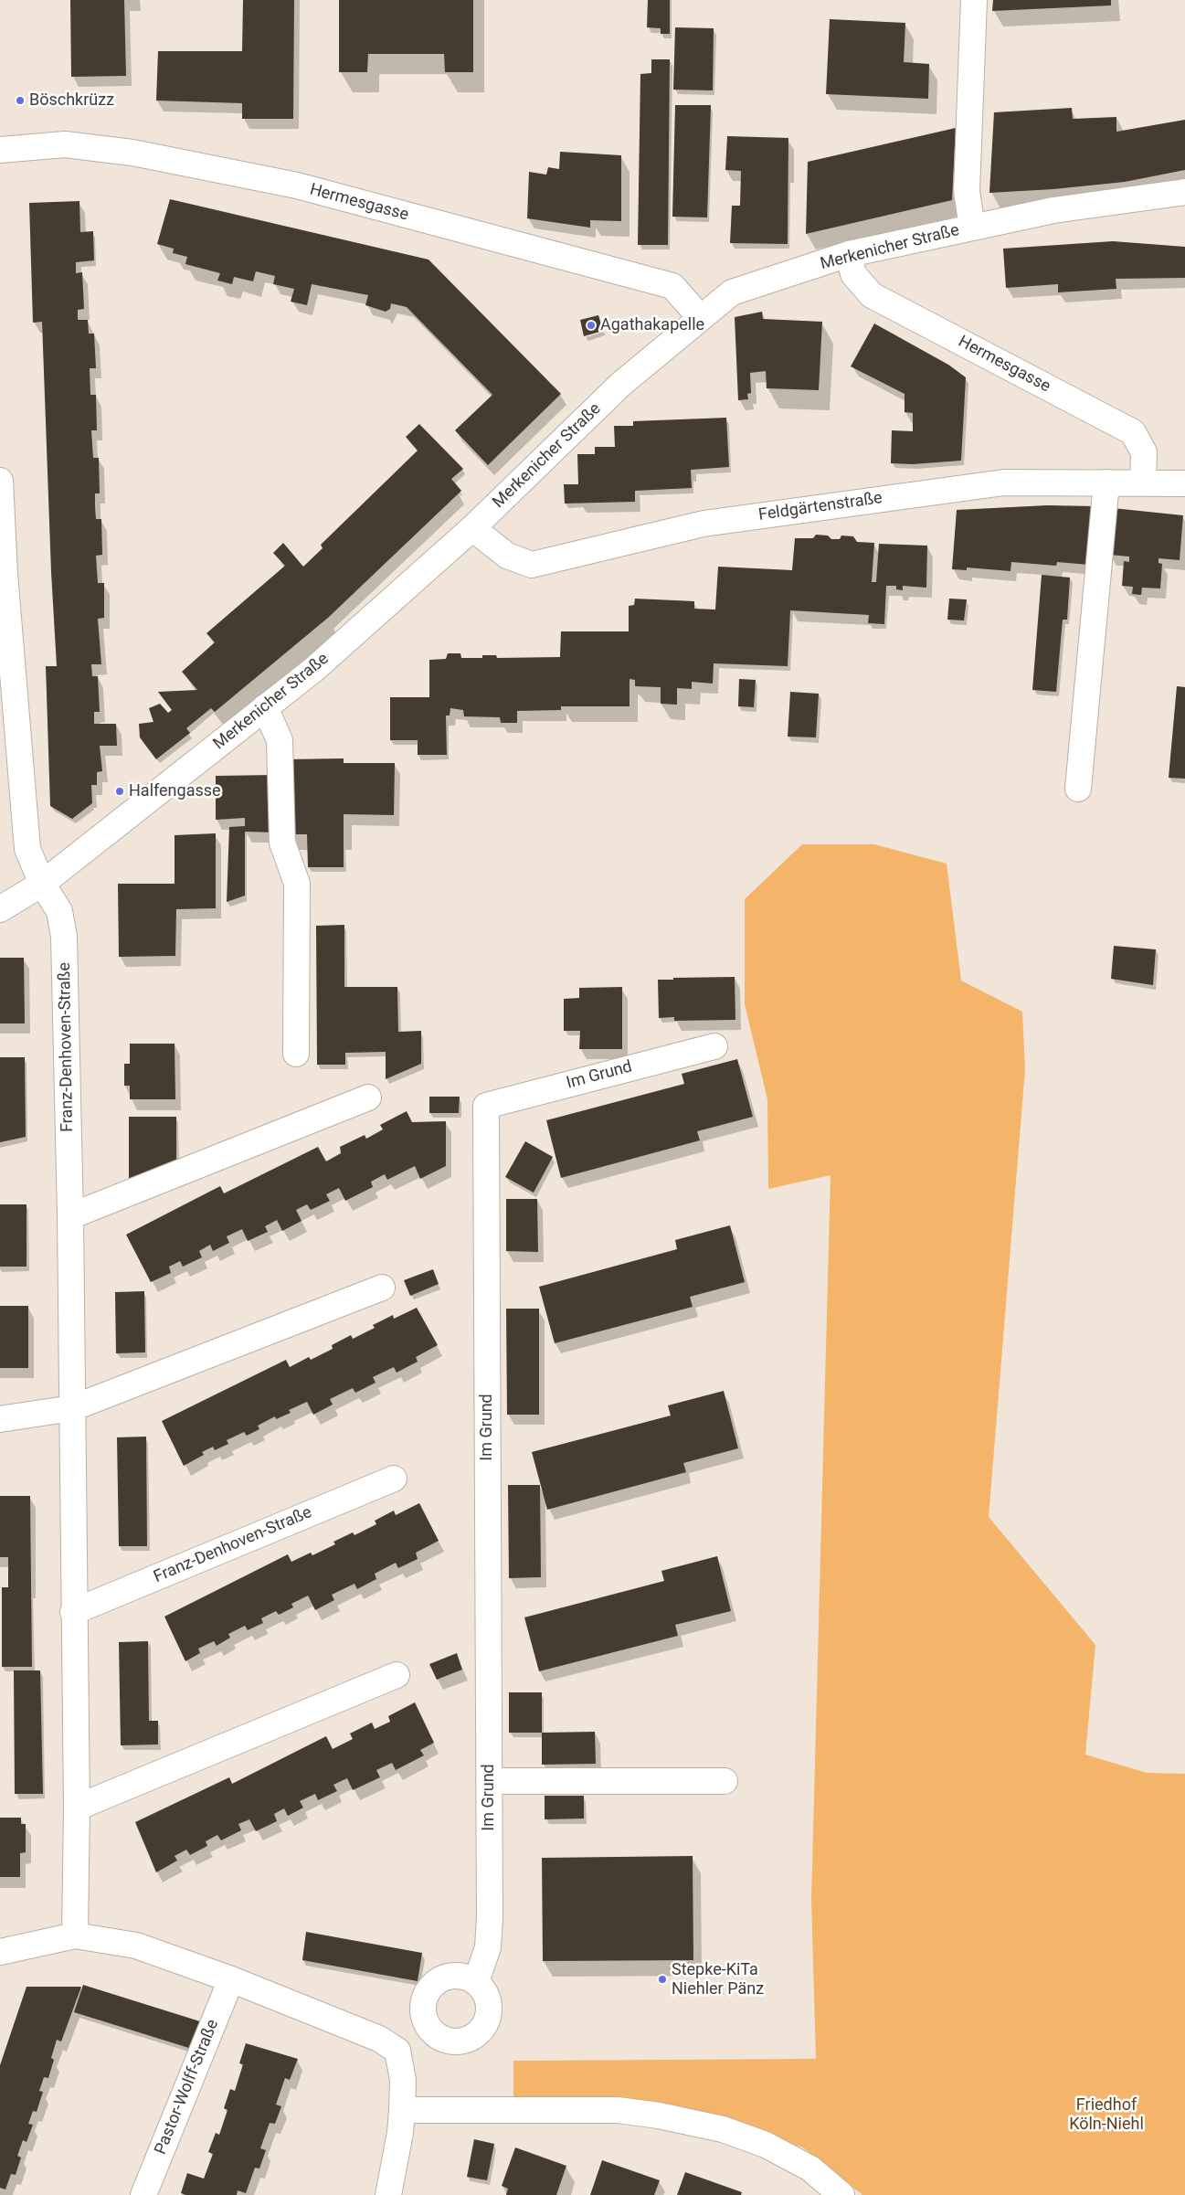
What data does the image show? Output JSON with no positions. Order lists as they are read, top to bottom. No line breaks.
{"streets":{"street":["Hermesgasse","Merkenicher Straße","Feldgärtenstraße","Franz-Denhoven-Straße","Im Grund","Pastor-Wolff-Straße"]},"crossings":[["Hermesgasse","Merkenicher Straße"],["Hermesgasse","Feldgärtenstraße"],["Merkenicher Straße","Feldgärtenstraße"],["Merkenicher Straße","Franz-Denhoven-Straße"]],"parks":["Friedhof Köln-Niehl"],"places":["Böschkrüzz","Agathakapelle","Halfengasse","Stepke-KiTa Niehler Pänz"]}
